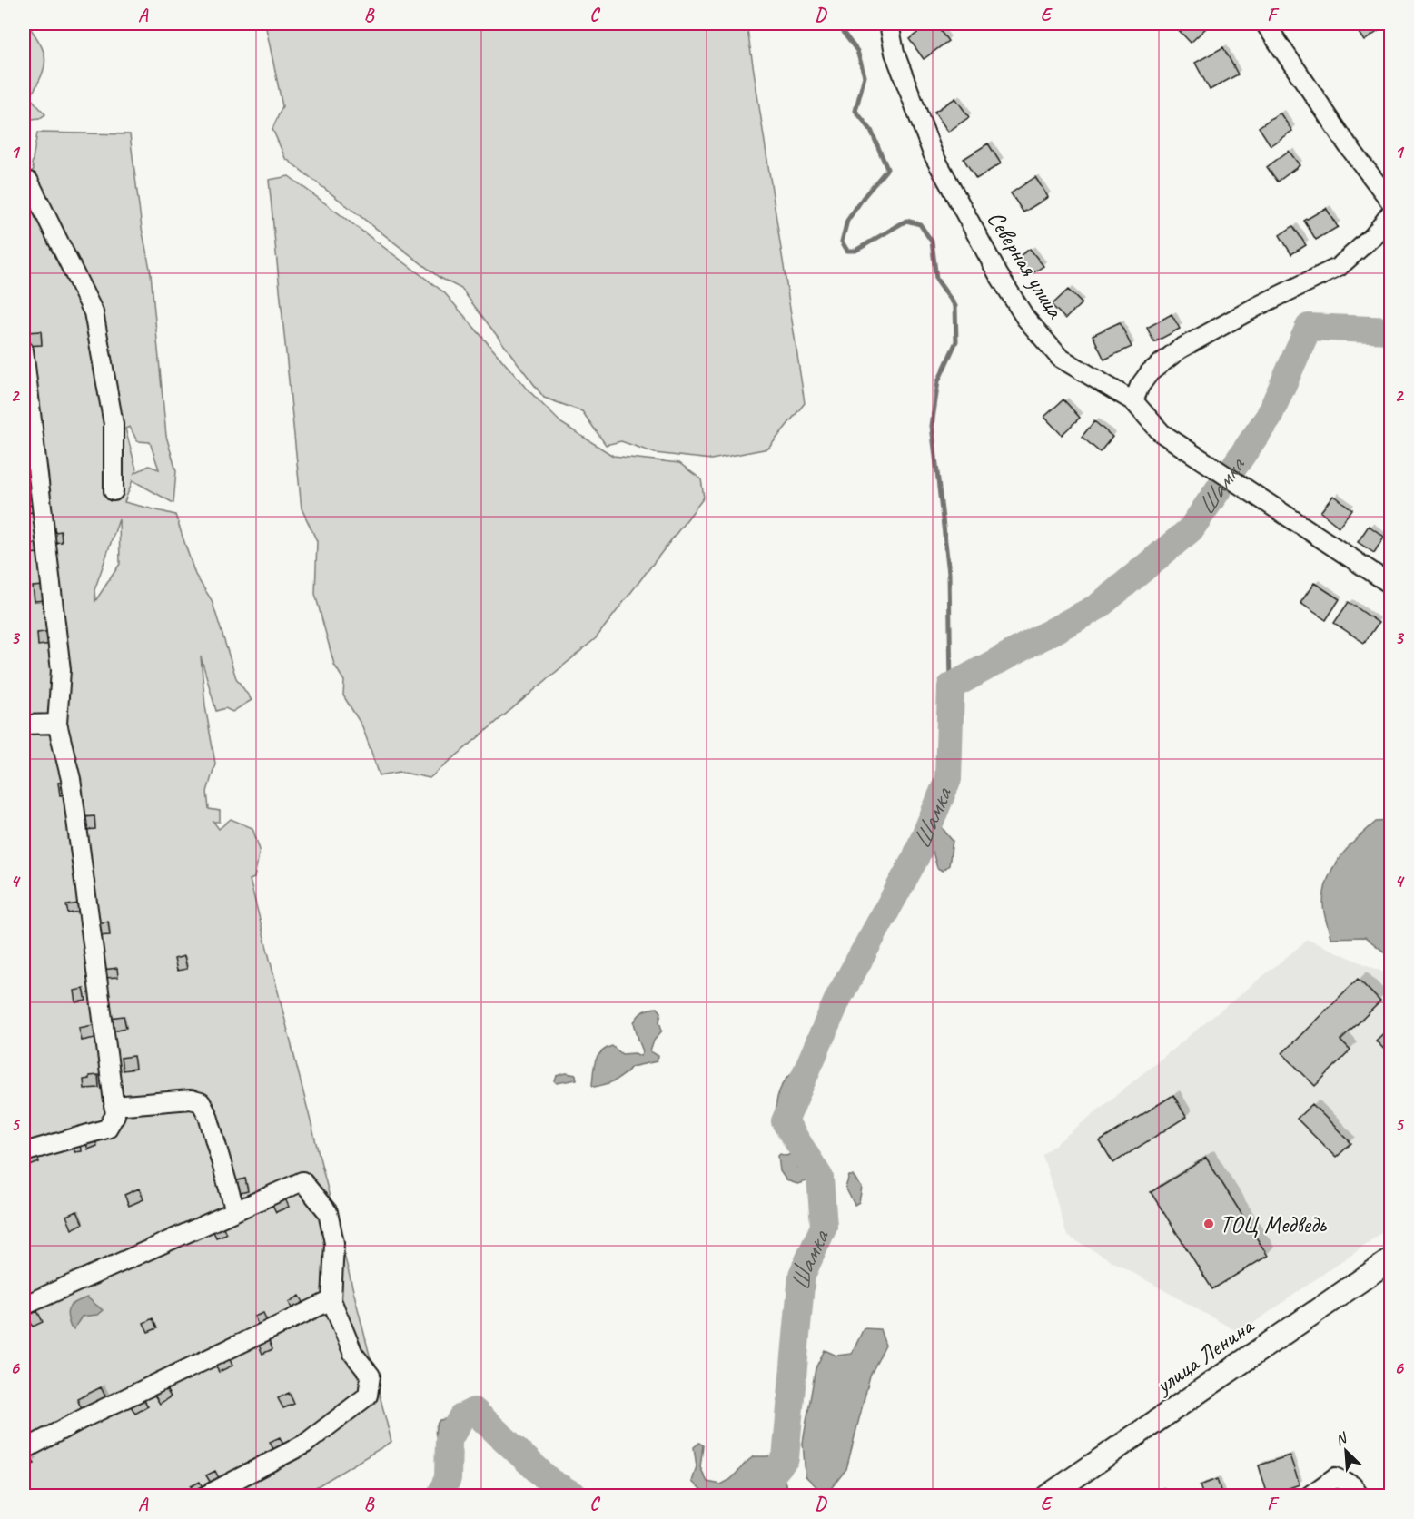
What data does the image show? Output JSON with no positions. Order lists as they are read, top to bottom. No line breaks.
{"streets":{"main road":["улица Ленина"],"street":["Северная улица"]},"water":["Шамка"],"places":["ТОЦ Медведь"],"north":"top left","grid":{"columns":["A","B","C","D","E","F"],"rows":["1","2","3","4","5","6"]}}
